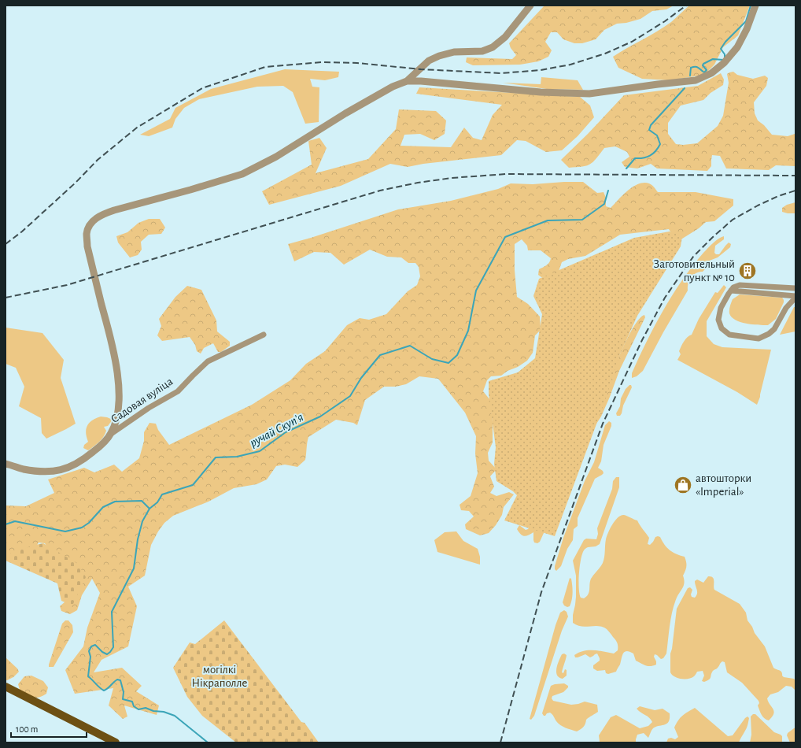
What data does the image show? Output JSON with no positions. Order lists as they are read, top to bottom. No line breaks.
{"streets":{"street":["Садовая вуліца"]},"water":["ручай Скупʼя"],"parks":["могілкі Нікраполле"],"places":{"building":["Заготовительный пункт № 10"],"shop":["автошторки «Imperial»"]},"scale_bar":"100 m"}
